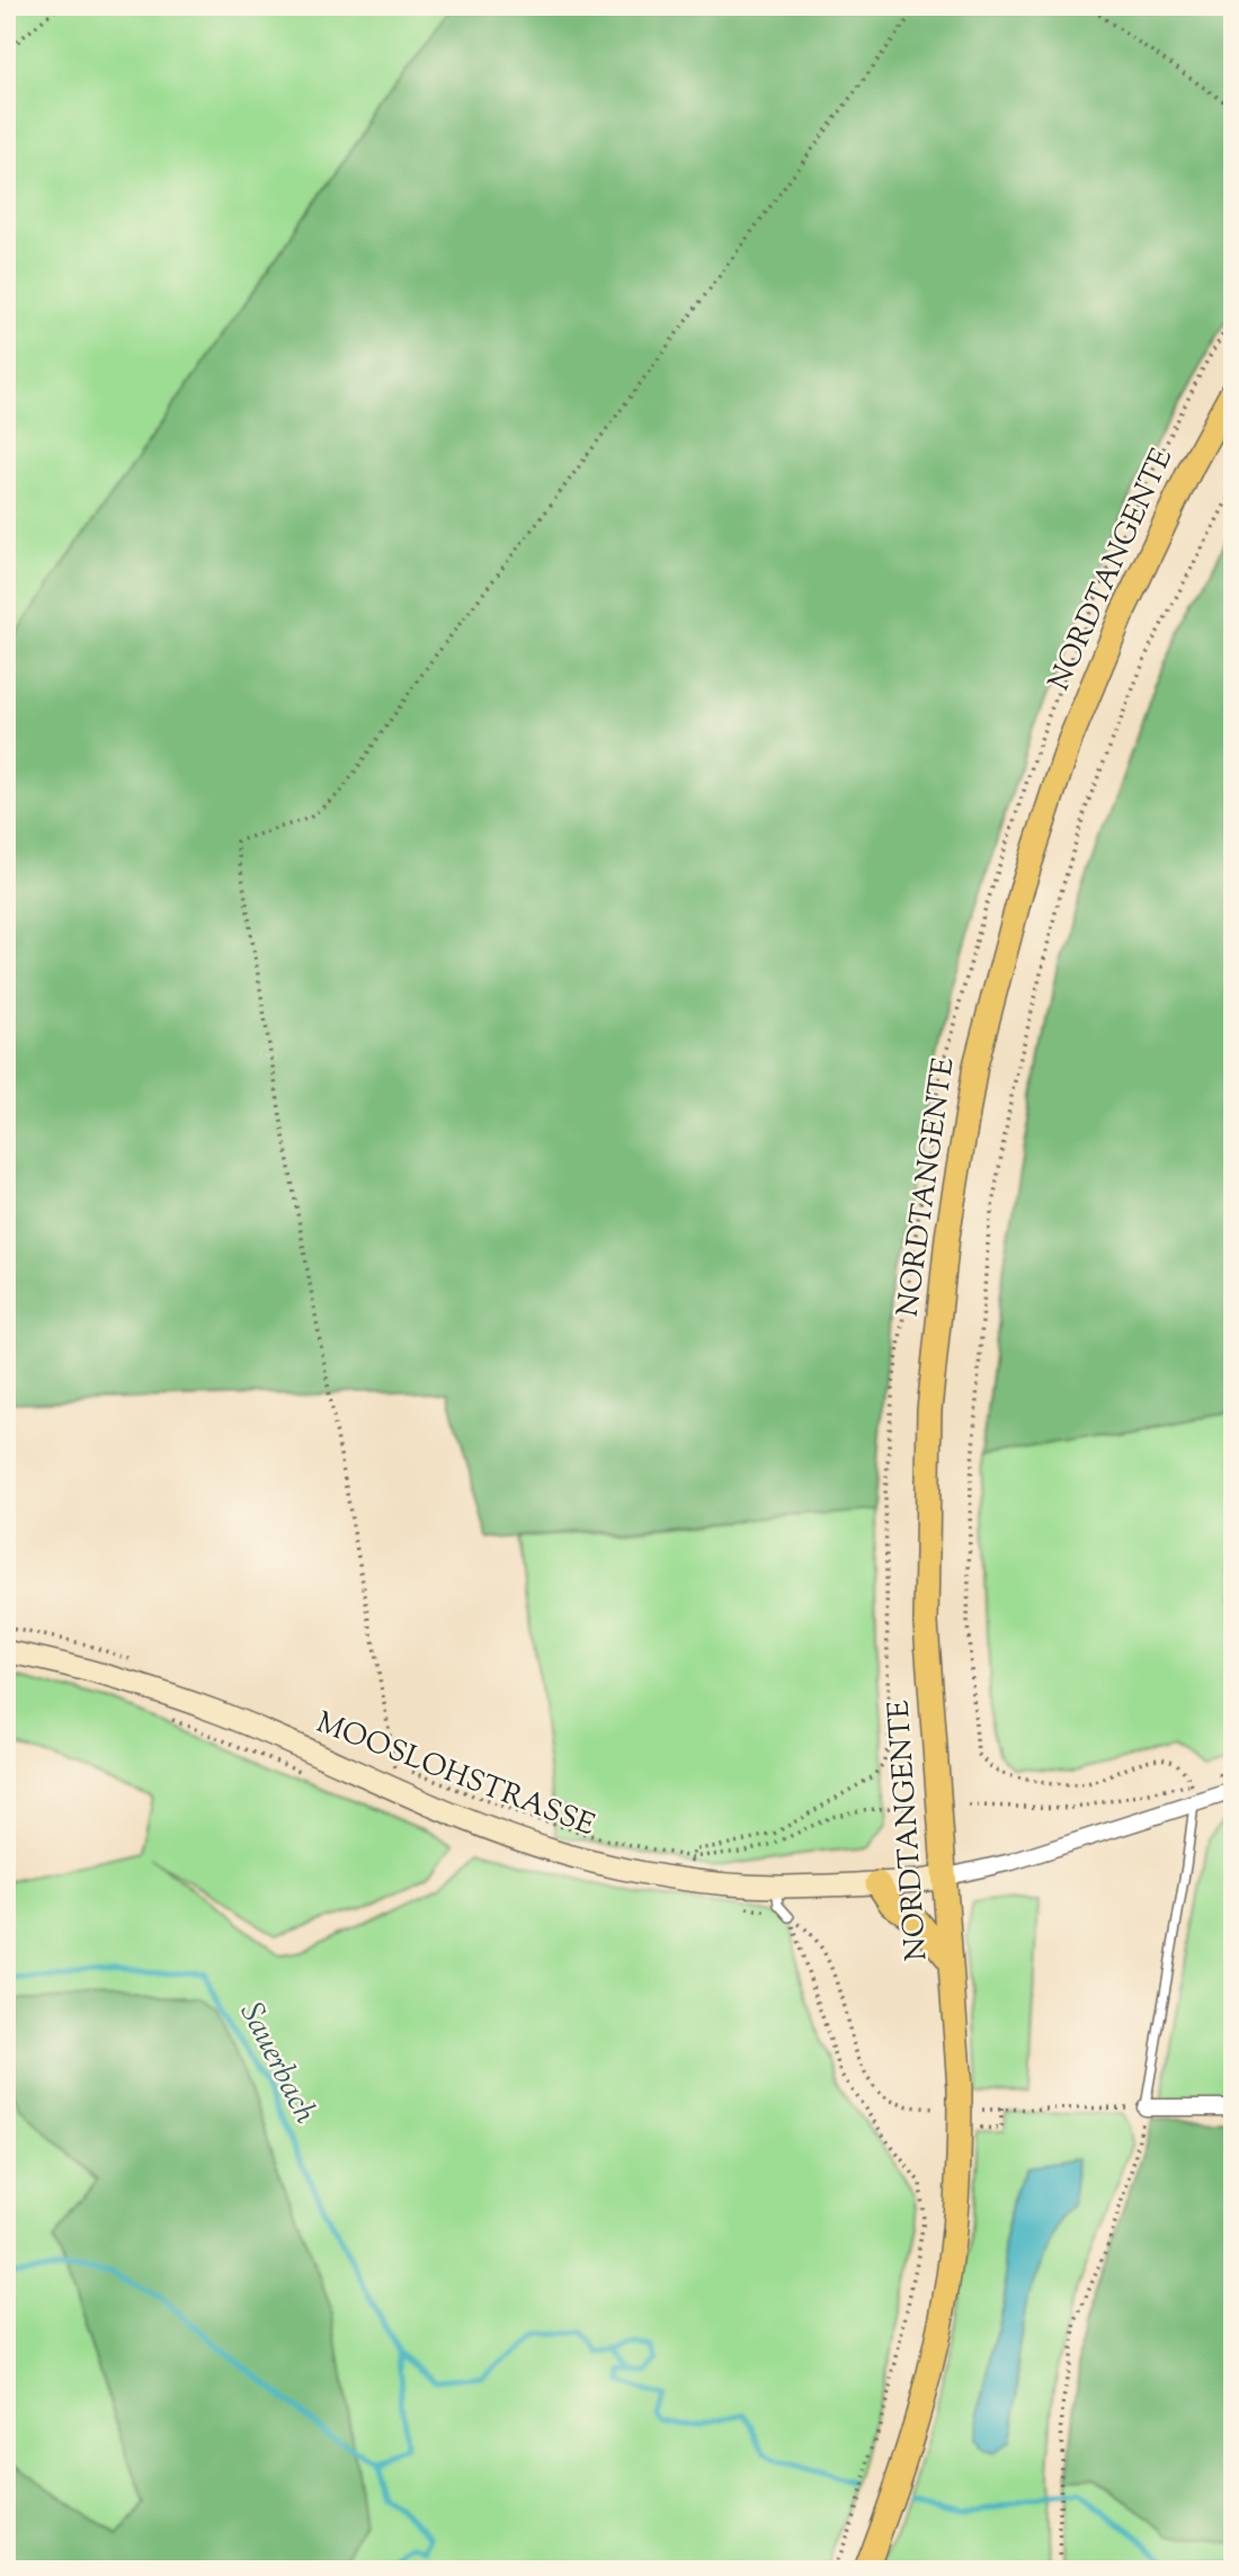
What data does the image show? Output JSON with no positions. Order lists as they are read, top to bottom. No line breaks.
{"streets":{"main road":["NORDTANGENTE"],"street":["MOOSLOHSTRASSE"]},"crossings":[["NORDTANGENTE","MOOSLOHSTRASSE"]],"water":["Sauerbach"]}
